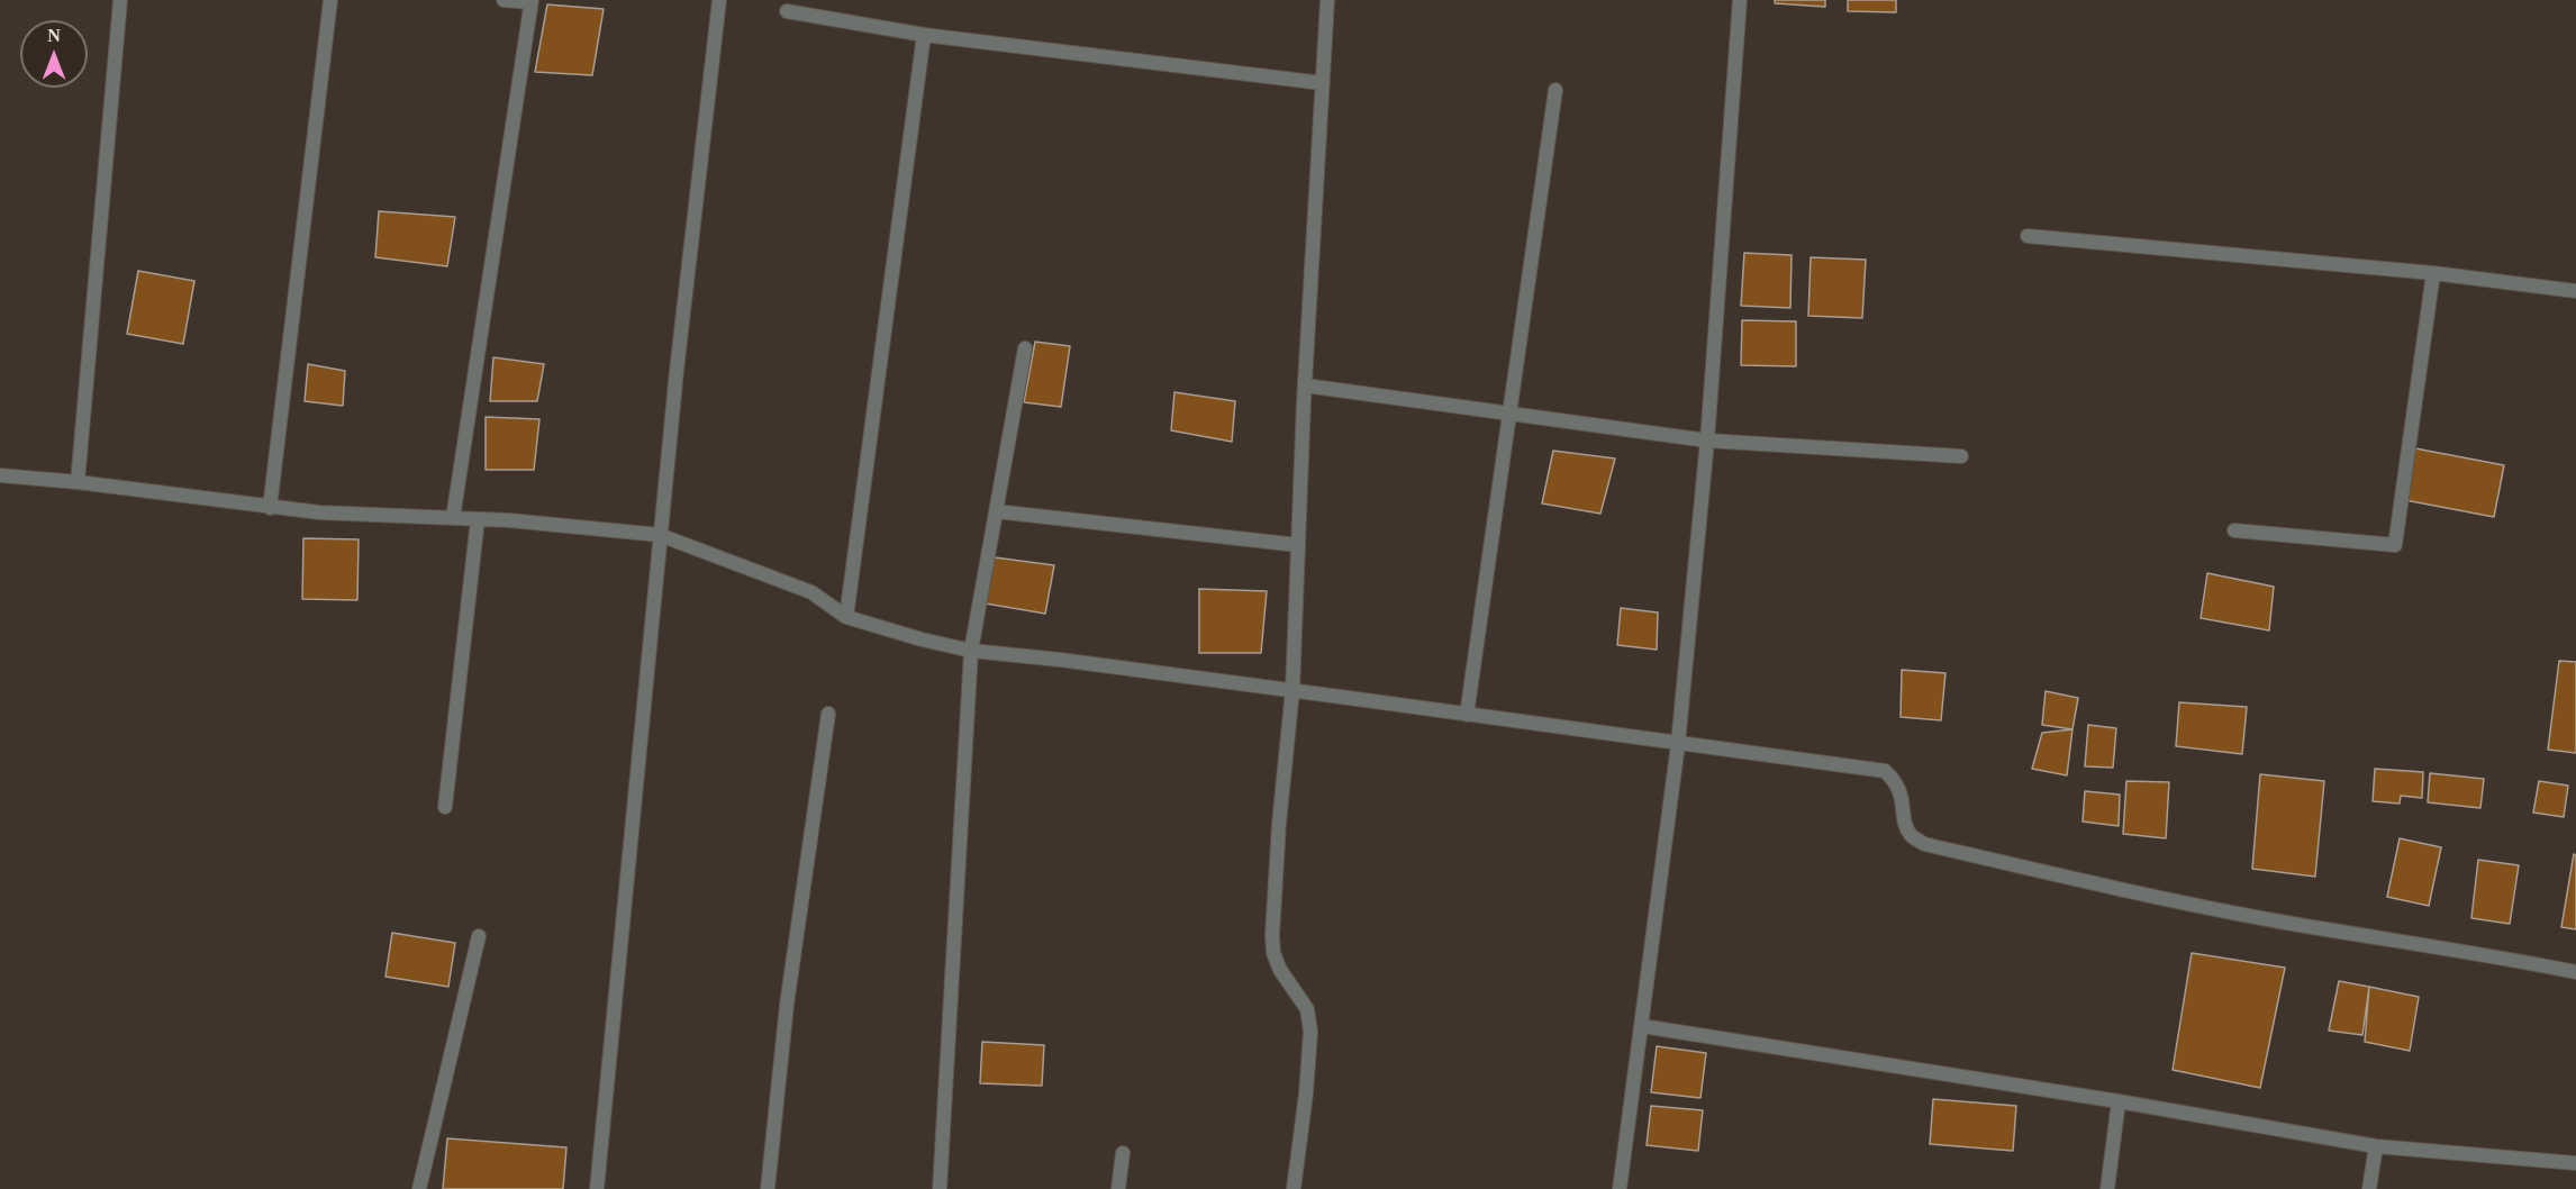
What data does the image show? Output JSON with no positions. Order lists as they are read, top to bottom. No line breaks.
{"north":"top"}
